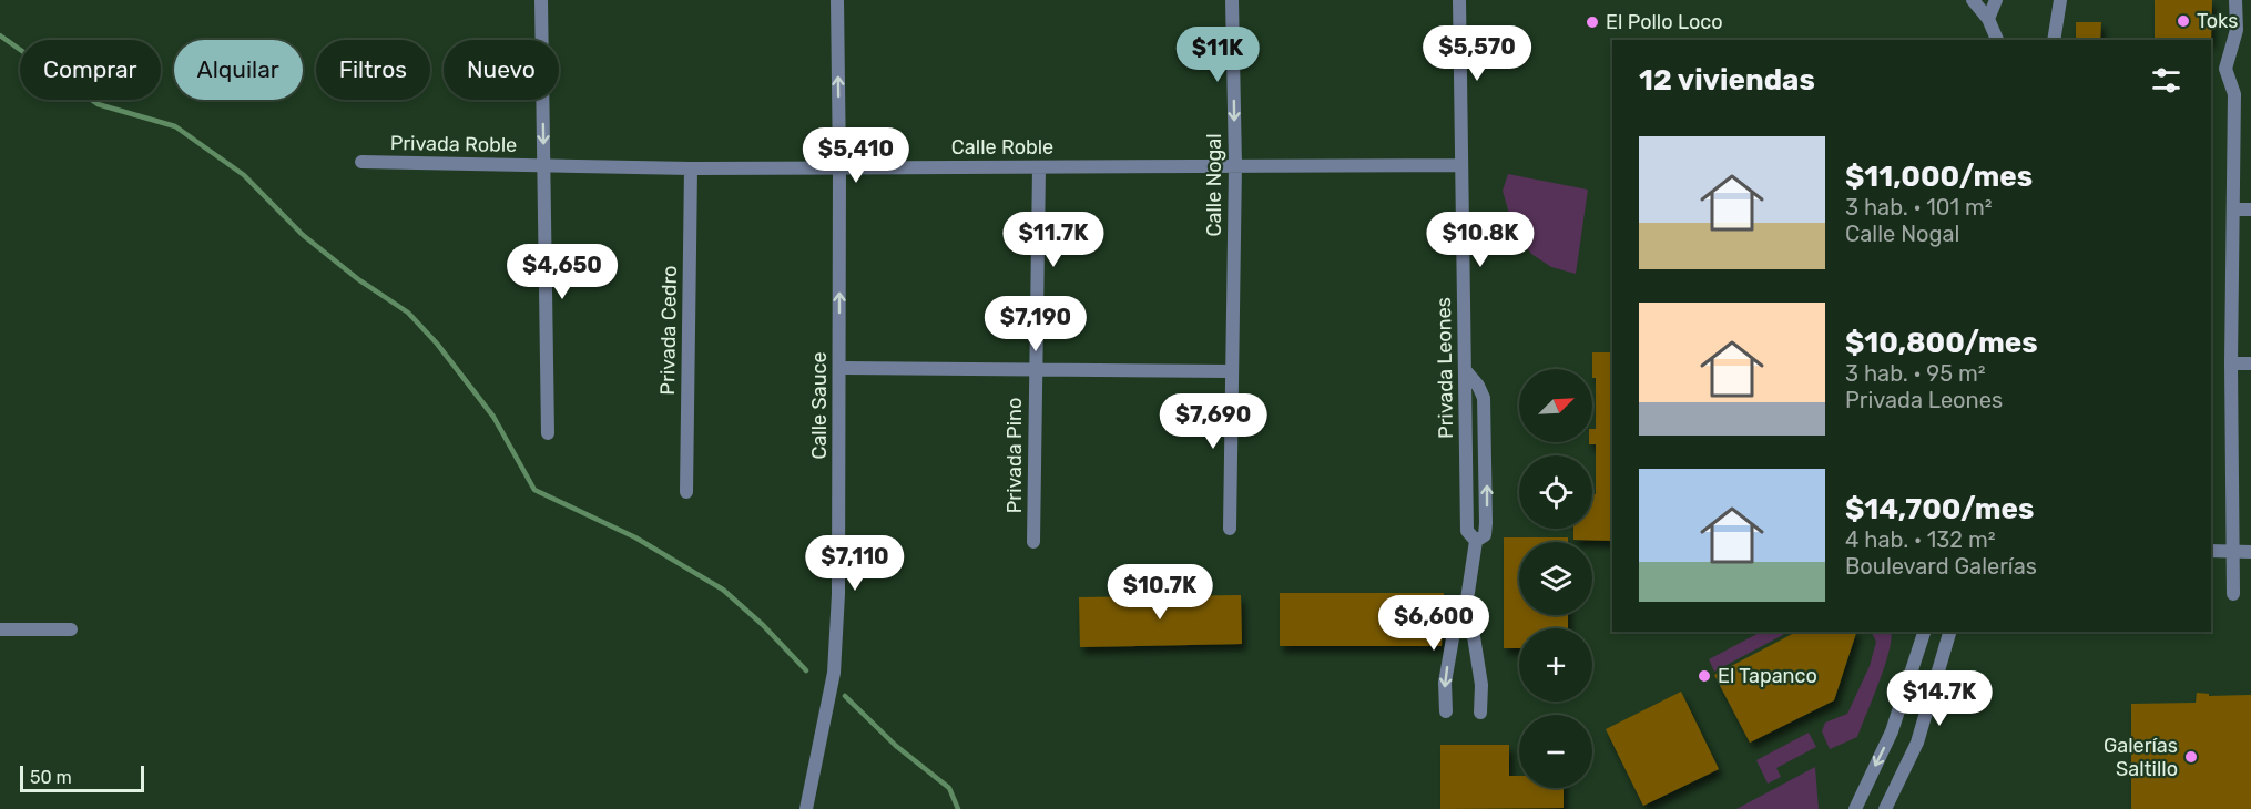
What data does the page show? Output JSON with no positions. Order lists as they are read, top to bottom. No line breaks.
{"streets":{"street":["Privada Roble","Calle Roble","Calle Nogal","Privada Cedro","Privada Leones","Calle Sauce","Privada Pino"]},"crossings":[["Privada Roble","Calle Roble"],["Calle Roble","Calle Nogal"],["Calle Roble","Privada Cedro"],["Calle Roble","Privada Leones"],["Calle Roble","Calle Sauce"],["Calle Roble","Privada Pino"]],"one_way":["Calle Sauce"],"places":["Toks","El Pollo Loco","El Tapanco","Galerías Saltillo"],"scale_bar":"50 m","north":"top right","page":{"price":["$5,570","$11K","$5,410","$11.7K","$10.8K","$4,650","$7,190","$7,690","$7,110","$10.7K","$6,600","$14.7K"],"chip":["Comprar","Alquilar","Filtros","Nuevo"],"heading":"12 viviendas","list":[{"name":"$11,000/mes","note":"3 hab. · 101 m² · Calle Nogal"},{"name":"$10,800/mes","note":"3 hab. · 95 m² · Privada Leones"},{"name":"$14,700/mes","note":"4 hab. · 132 m² · Boulevard Galerías"}],"map_buttons":["+","−"],"scale":"50 m"}}
